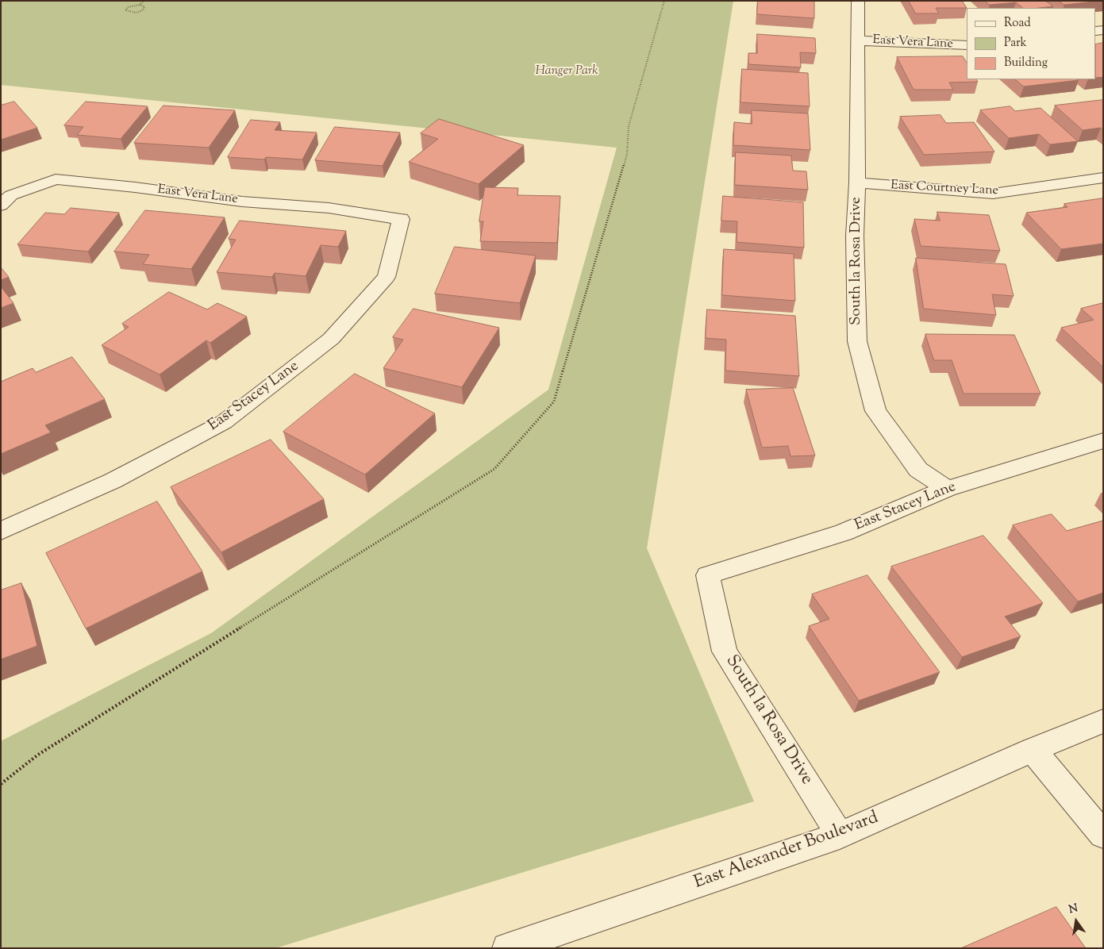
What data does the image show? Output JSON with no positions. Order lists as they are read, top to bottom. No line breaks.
{"streets":{"street":["East Vera Lane","East Courtney Lane","South la Rosa Drive","East Stacey Lane","East Alexander Boulevard"]},"crossings":[["East Vera Lane","South la Rosa Drive"],["East Vera Lane","East Stacey Lane"],["East Courtney Lane","South la Rosa Drive"],["South la Rosa Drive","East Stacey Lane"],["South la Rosa Drive","East Alexander Boulevard"]],"parks":["Hanger Park"],"legend":["Road","Park","Building"],"north":"top"}
